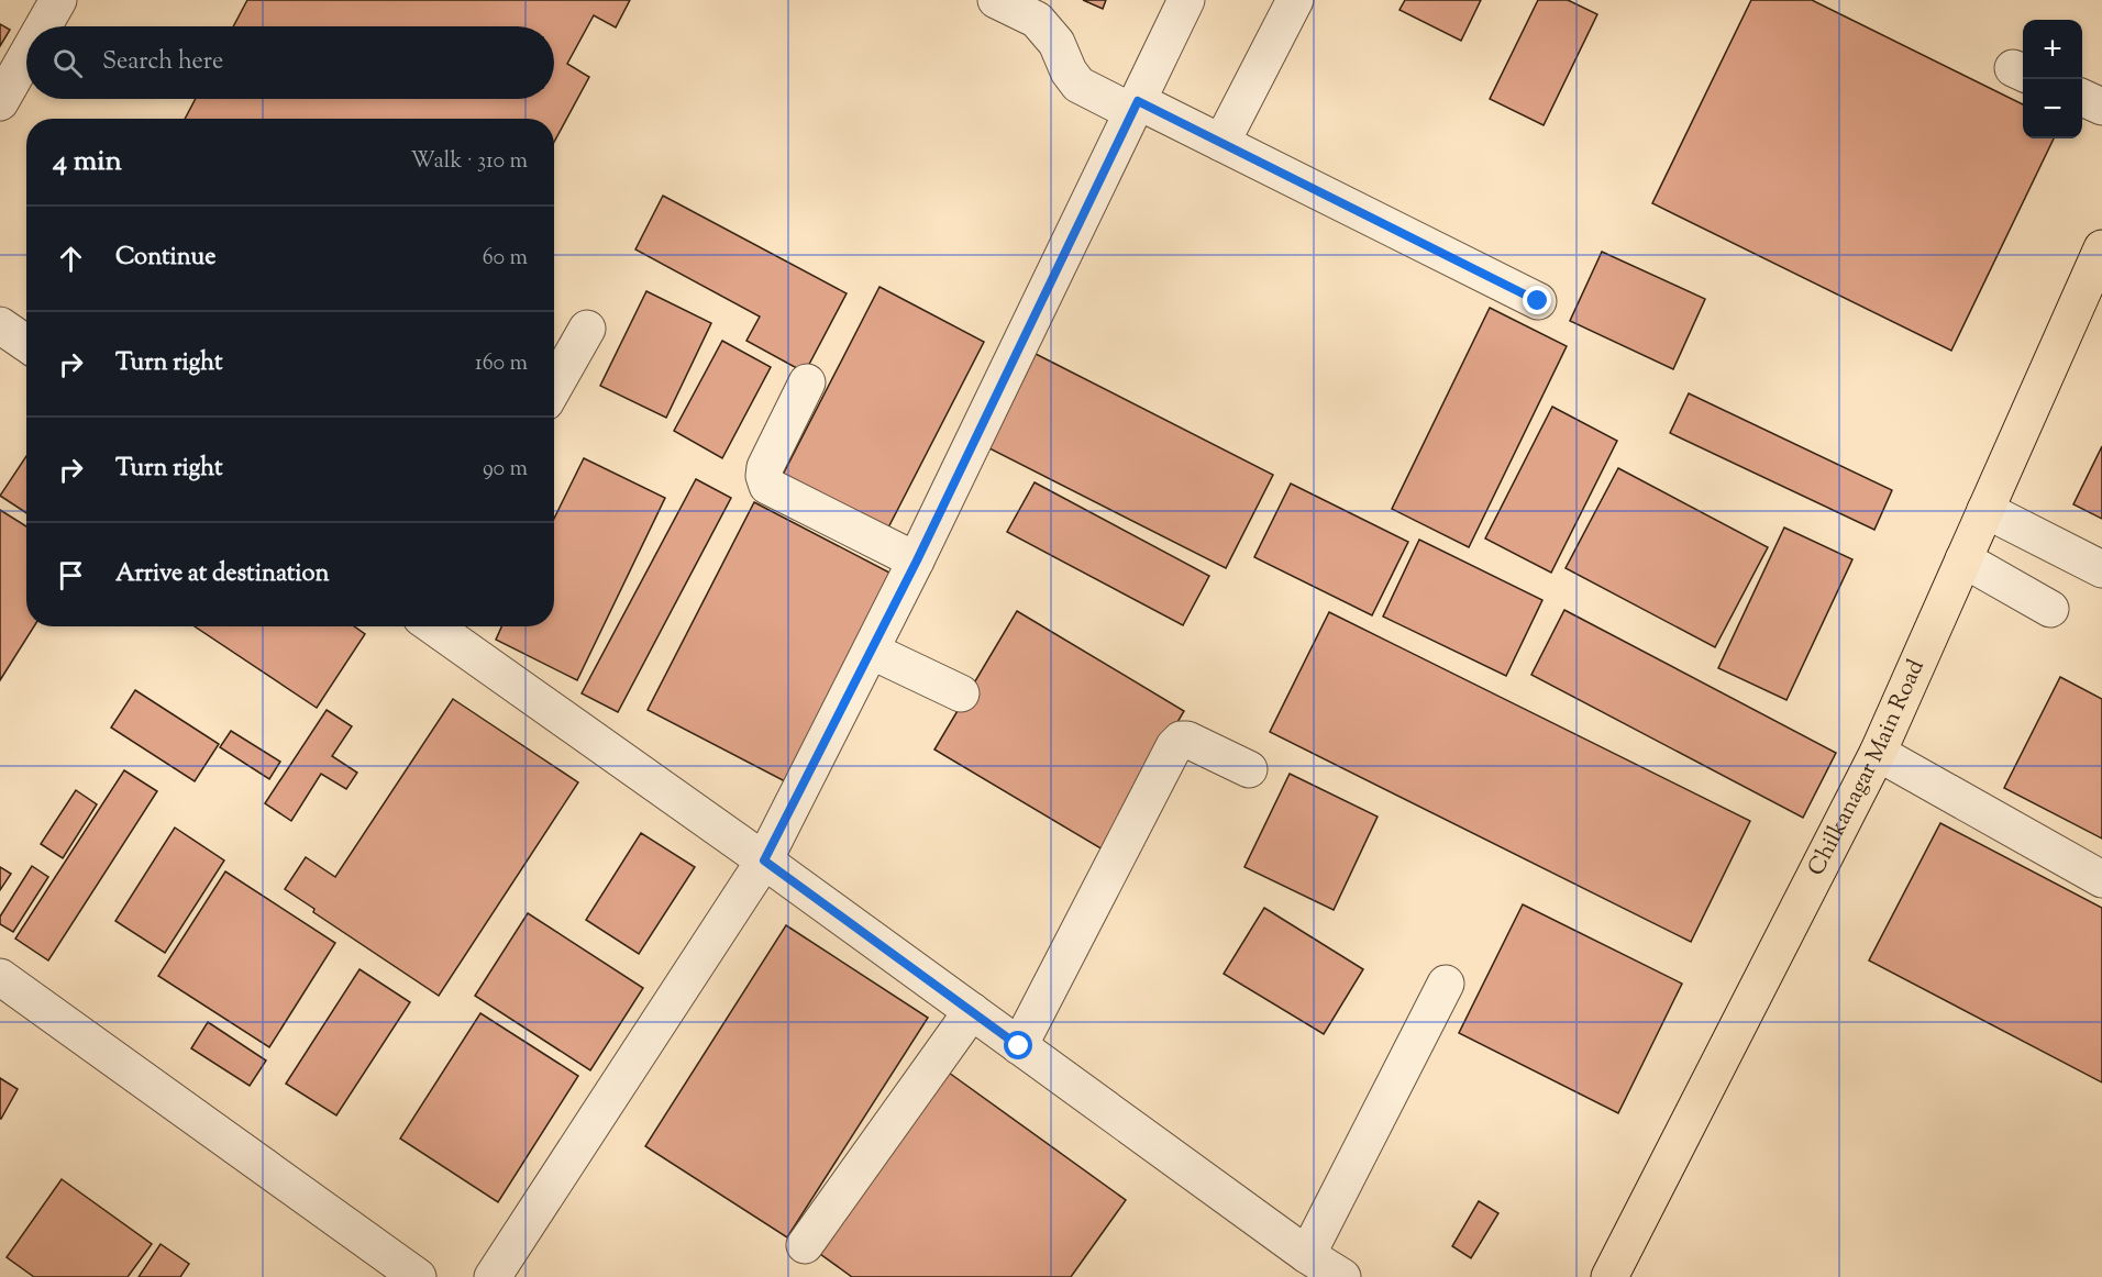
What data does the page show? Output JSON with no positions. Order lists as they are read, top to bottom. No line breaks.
{"streets":{"main road":["Chilkanagar Main Road"]},"page":{"map_buttons":["+","−"],"search":"Search here","heading":["4 min","Walk · 310 m"],"list":[["Continue","60 m"],["Turn right","160 m"],["Turn right","90 m"],"Arrive at destination"]}}
